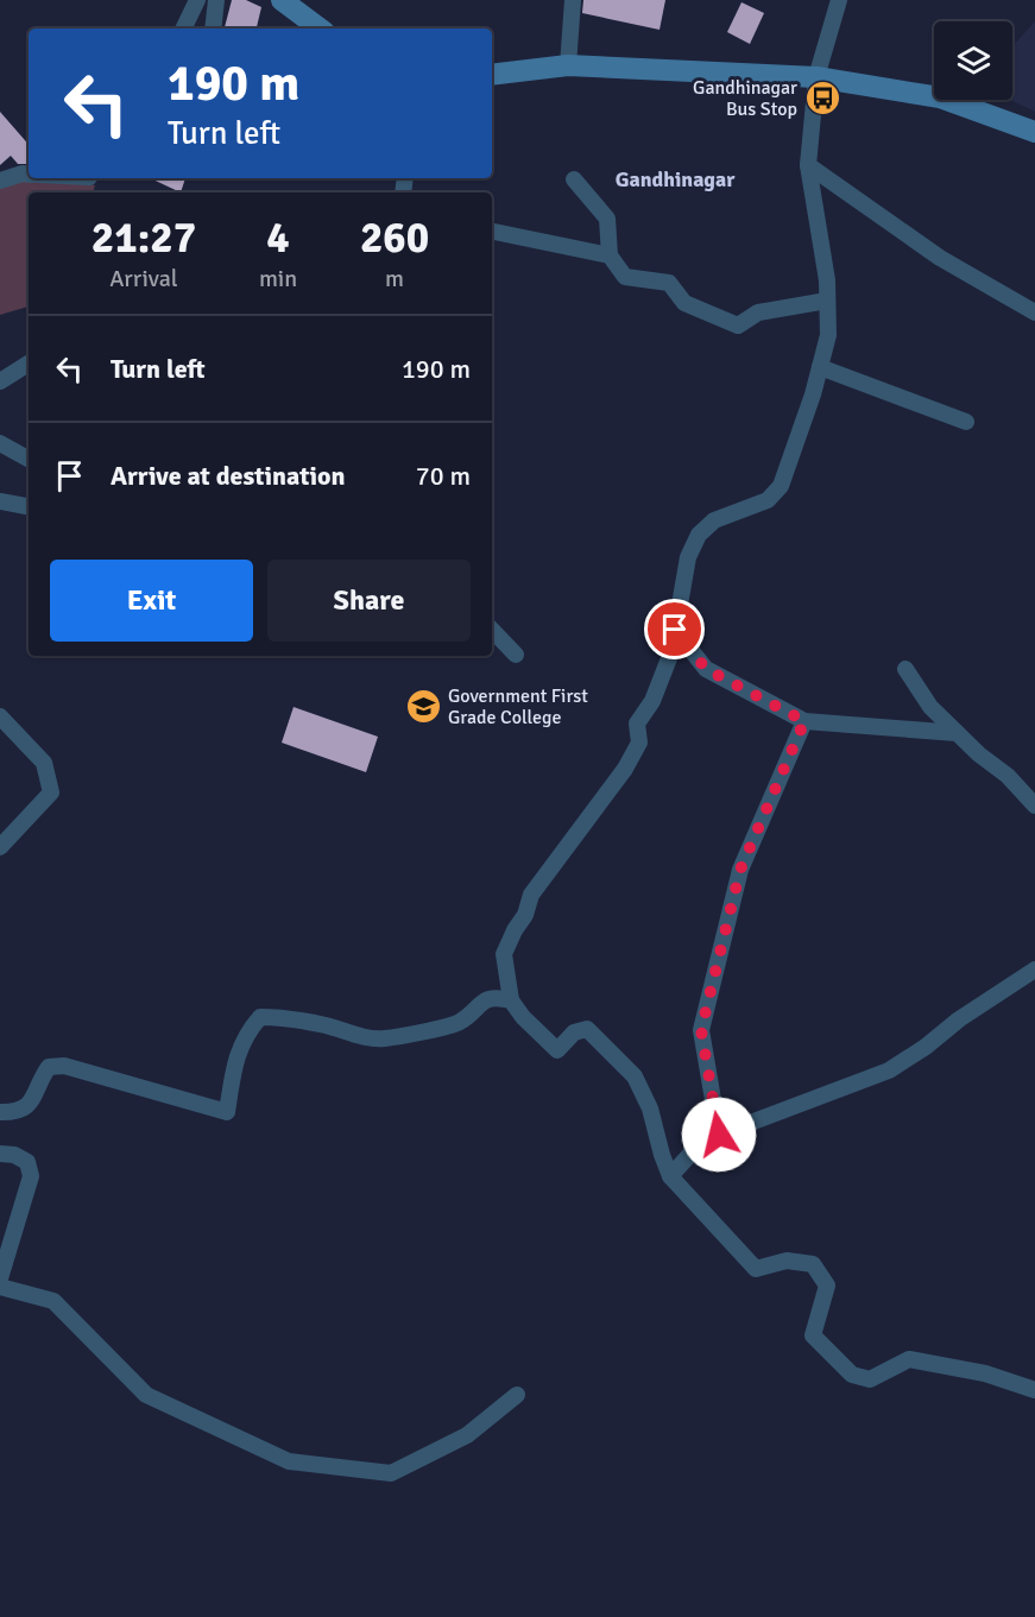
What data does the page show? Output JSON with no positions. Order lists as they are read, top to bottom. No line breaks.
{"districts":["Gandhinagar"],"places":{"bus stop":["Gandhinagar Bus Stop"],"school or university":["Government First Grade College"]},"page":{"turn":["190 m","Turn left"],"eta":["21:27","Arrival","4","min","260","m"],"list":[{"name":"Turn left","value":"190 m"},{"name":"Arrive at destination","value":"70 m"}],"buttons":["Exit","Share"]}}
